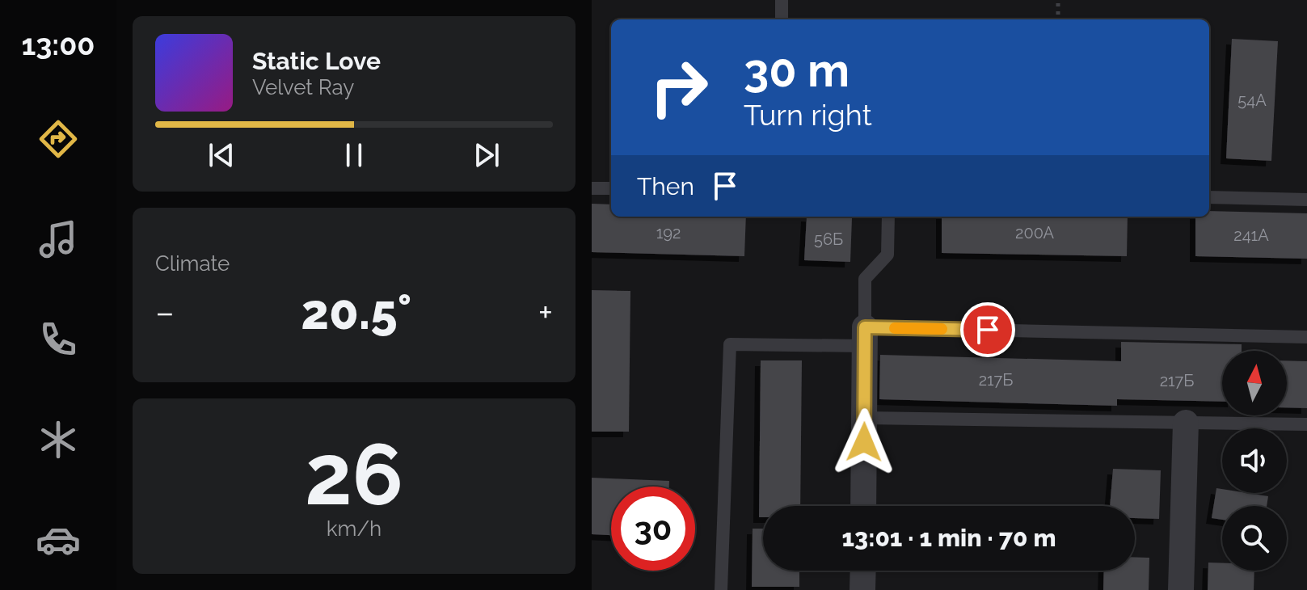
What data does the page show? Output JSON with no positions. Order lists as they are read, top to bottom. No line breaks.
{"house_numbers":["54А","192","200А","241А","56Б","217Б","217Б"],"north":"top","page":{"tabs":"13:00","turn":["30 m","Turn right"],"song":["Static Love","Velvet Ray"],"then":"Then","tile":["Climate",["26","km/h"]],"heat":["−","20.5°","+"],"limit":"30","trip":"13:01 · 1 min · 70 m"}}
